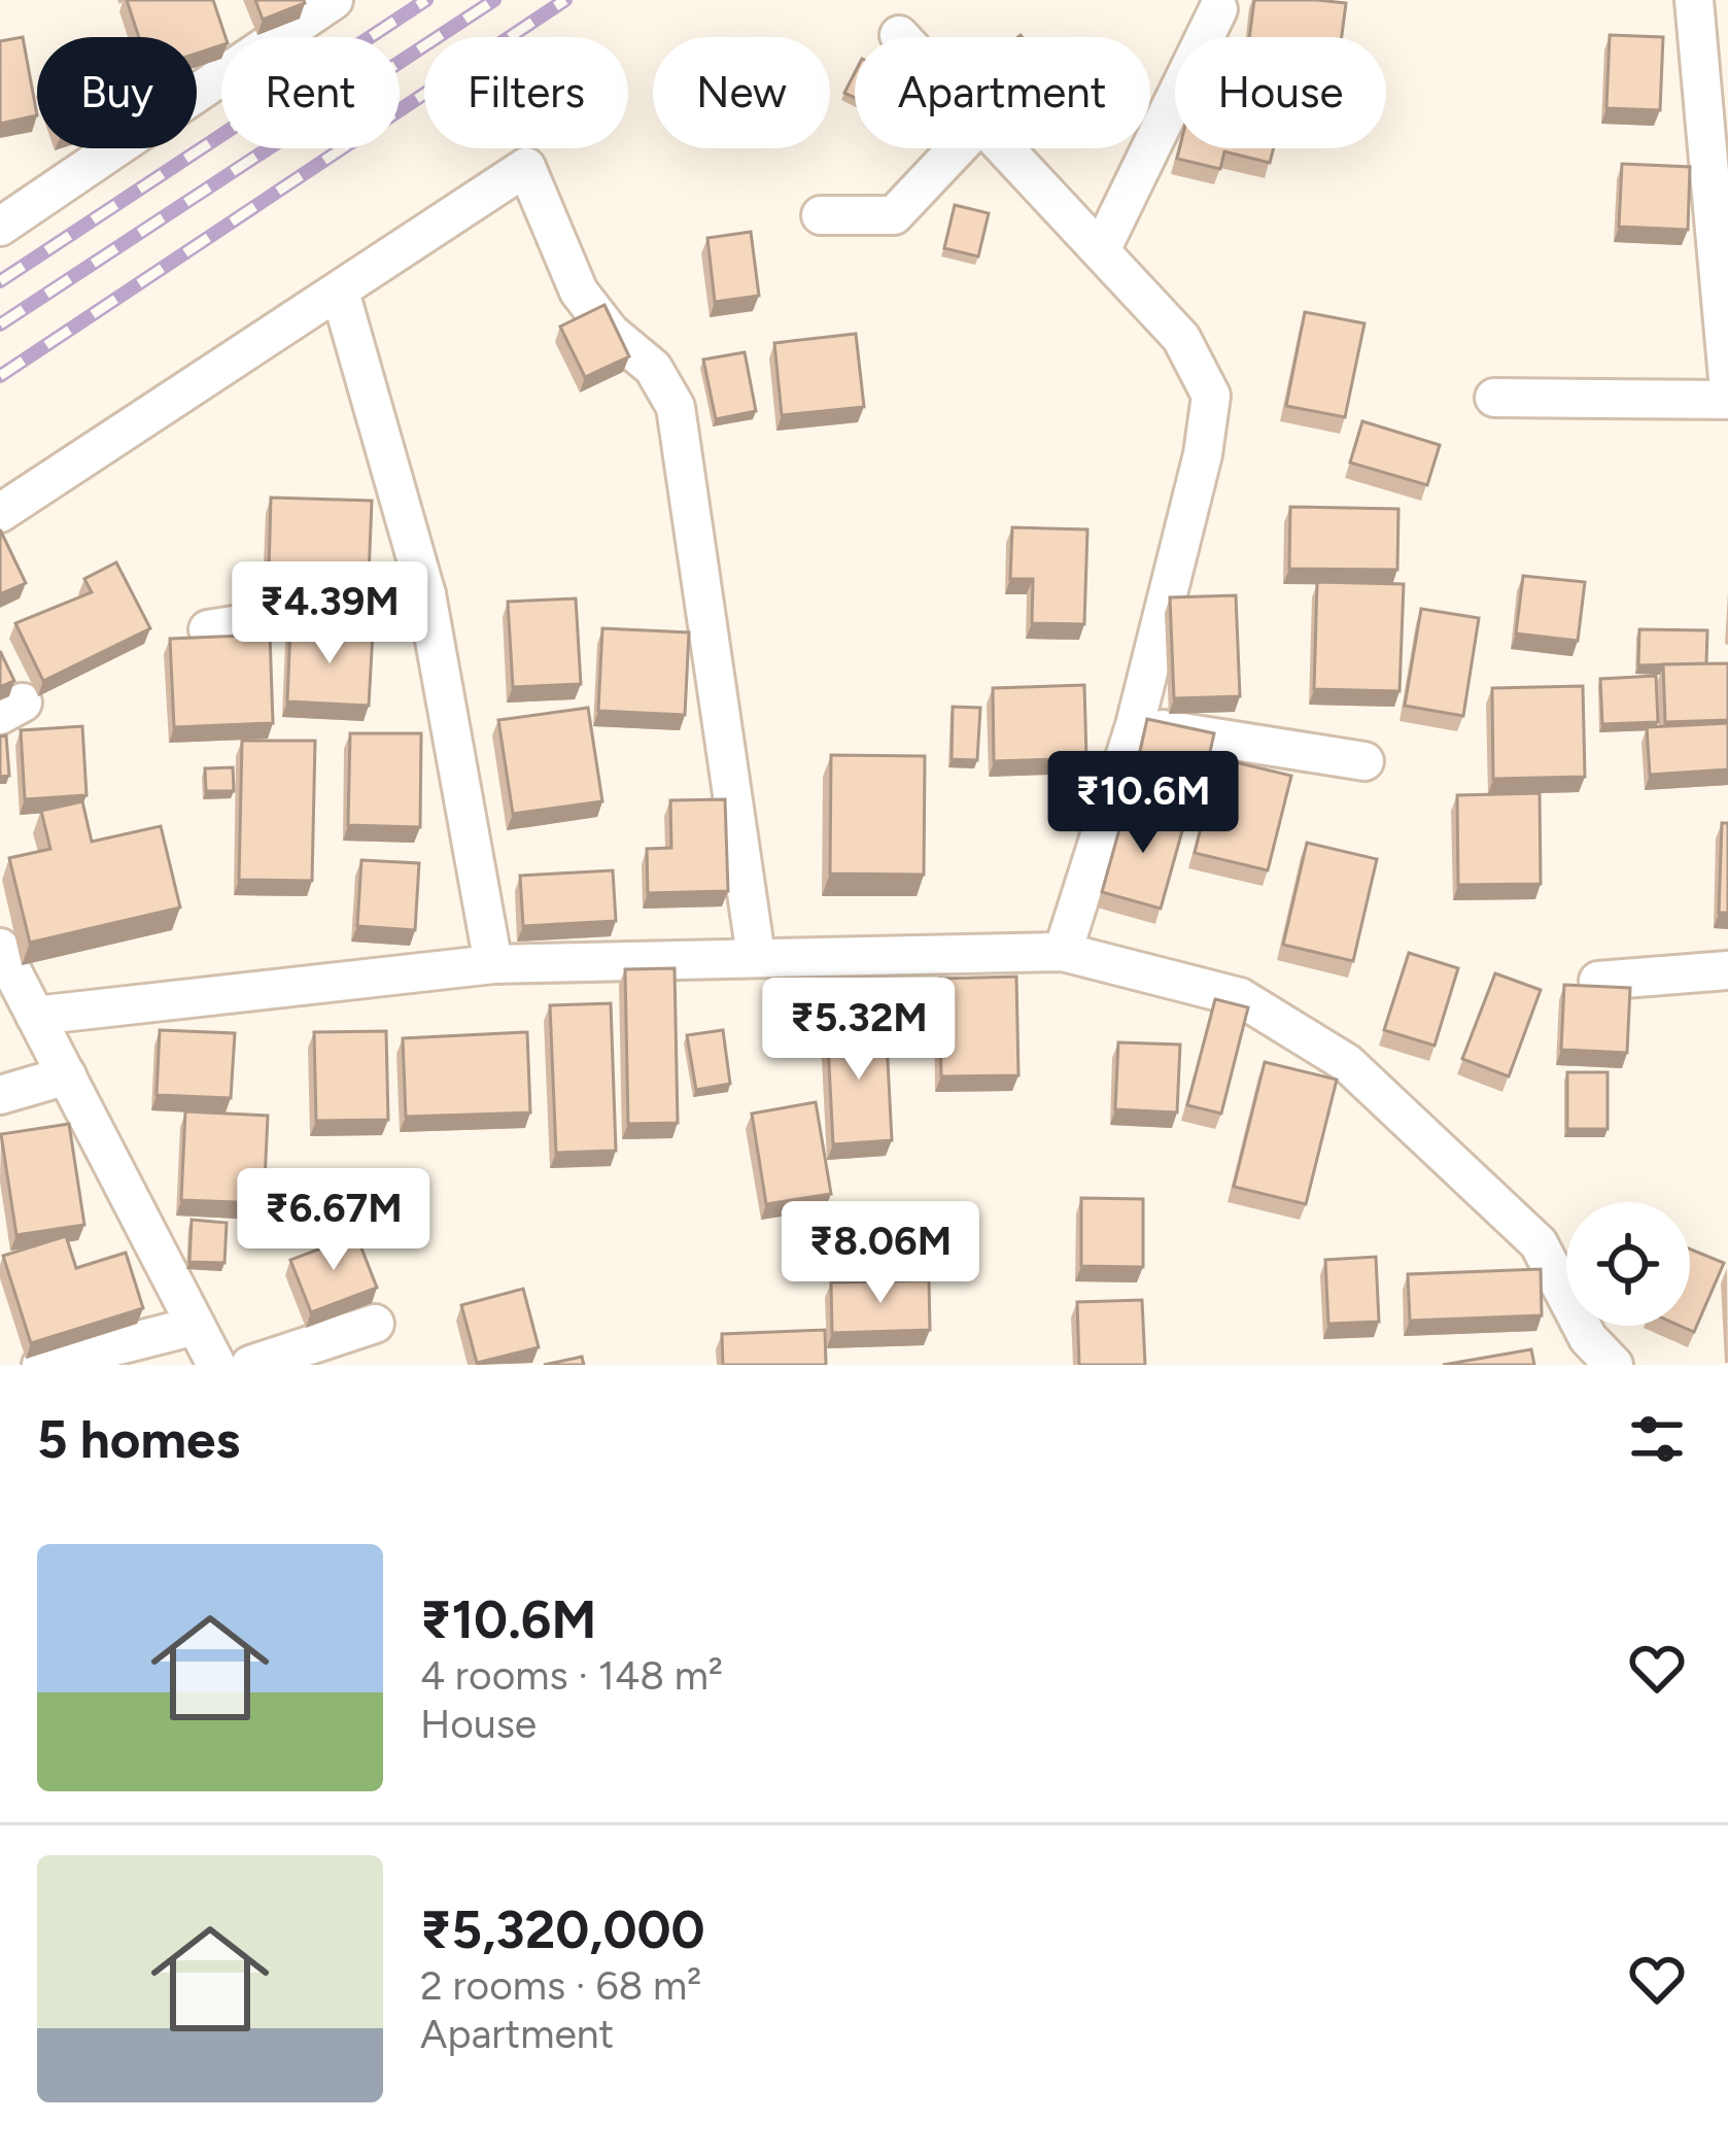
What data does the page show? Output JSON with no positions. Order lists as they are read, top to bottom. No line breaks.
{"page":{"chip":["Buy","Rent","Filters","New","Apartment","House"],"price":["₹4.39M","₹10.6M","₹5.32M","₹6.67M","₹8.06M"],"heading":"5 homes","list":[{"name":"₹10.6M","note":"4 rooms · 148 m² · House"},{"name":"₹5,320,000","note":"2 rooms · 68 m² · Apartment"}]}}
